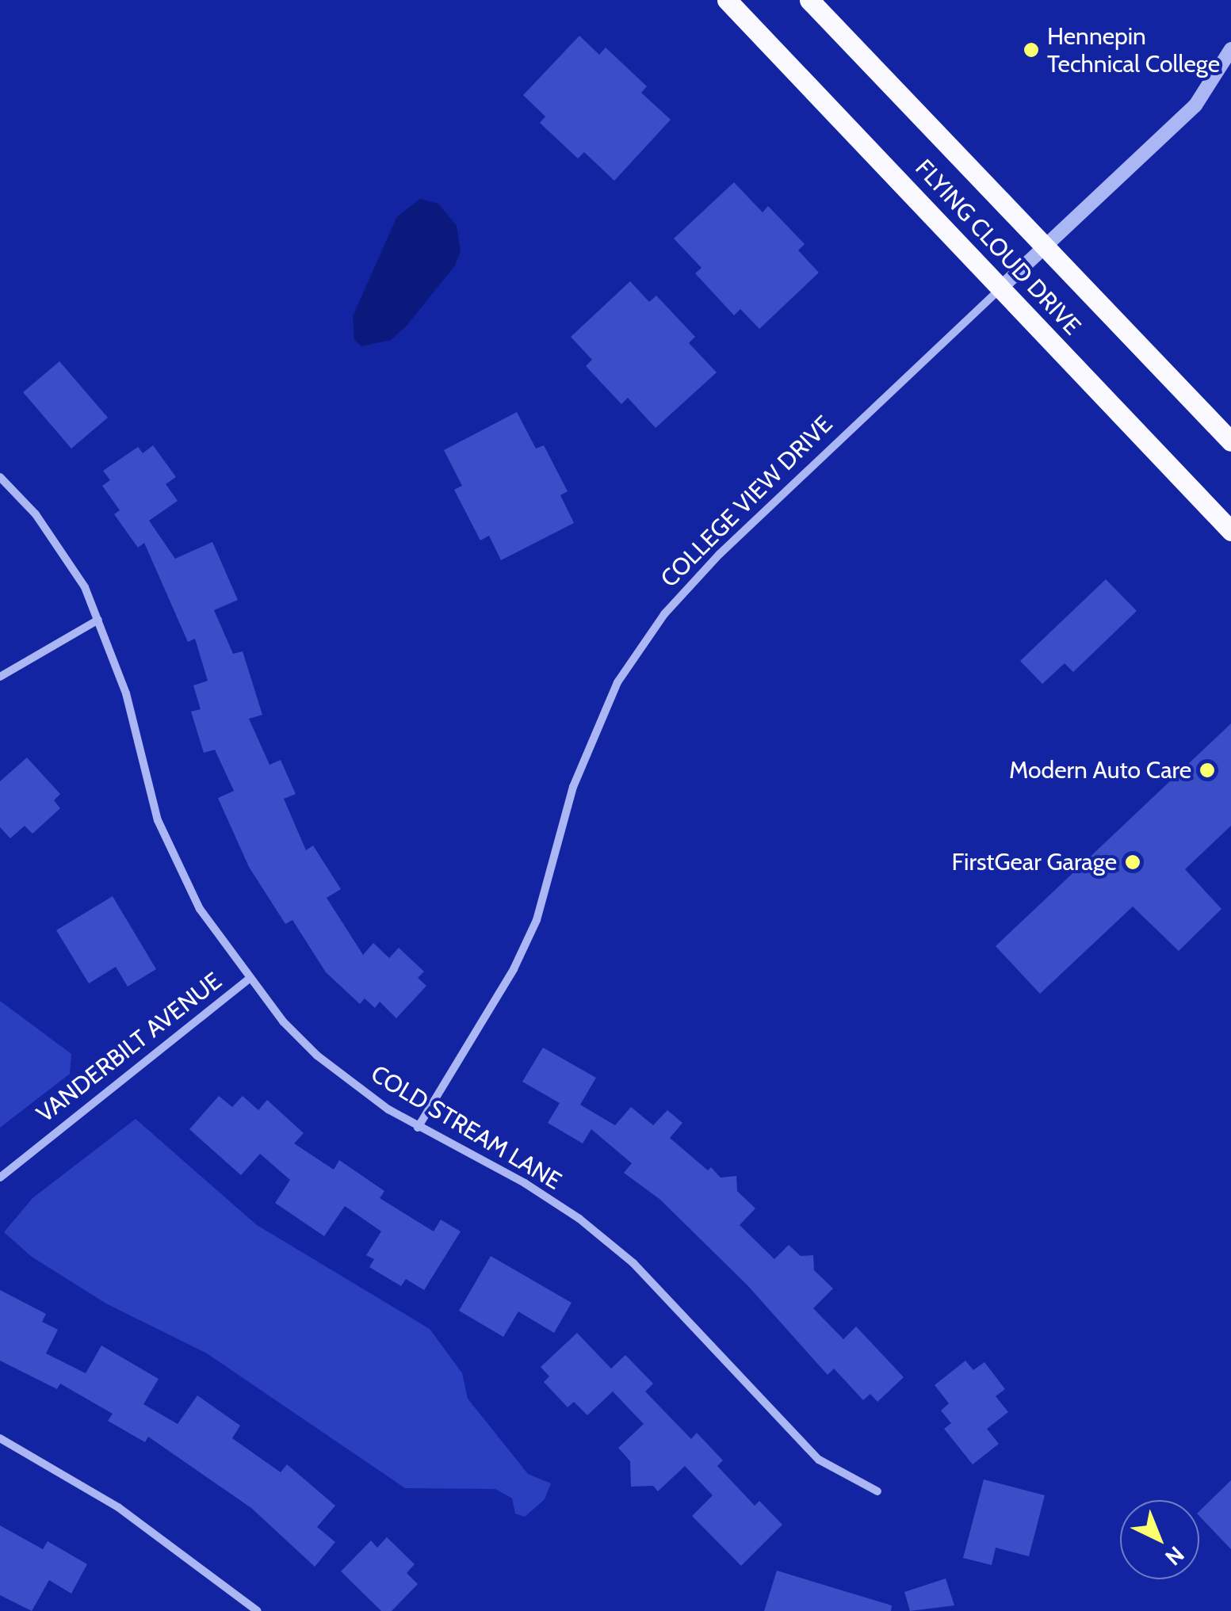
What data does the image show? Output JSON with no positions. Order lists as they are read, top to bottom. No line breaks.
{"streets":{"main road":["FLYING CLOUD DRIVE"],"street":["COLLEGE VIEW DRIVE","VANDERBILT AVENUE","COLD STREAM LANE"]},"crossings":[["FLYING CLOUD DRIVE","COLLEGE VIEW DRIVE"],["COLLEGE VIEW DRIVE","COLD STREAM LANE"],["VANDERBILT AVENUE","COLD STREAM LANE"]],"places":["Hennepin Technical College","Modern Auto Care","FirstGear Garage"],"north":"bottom right"}
